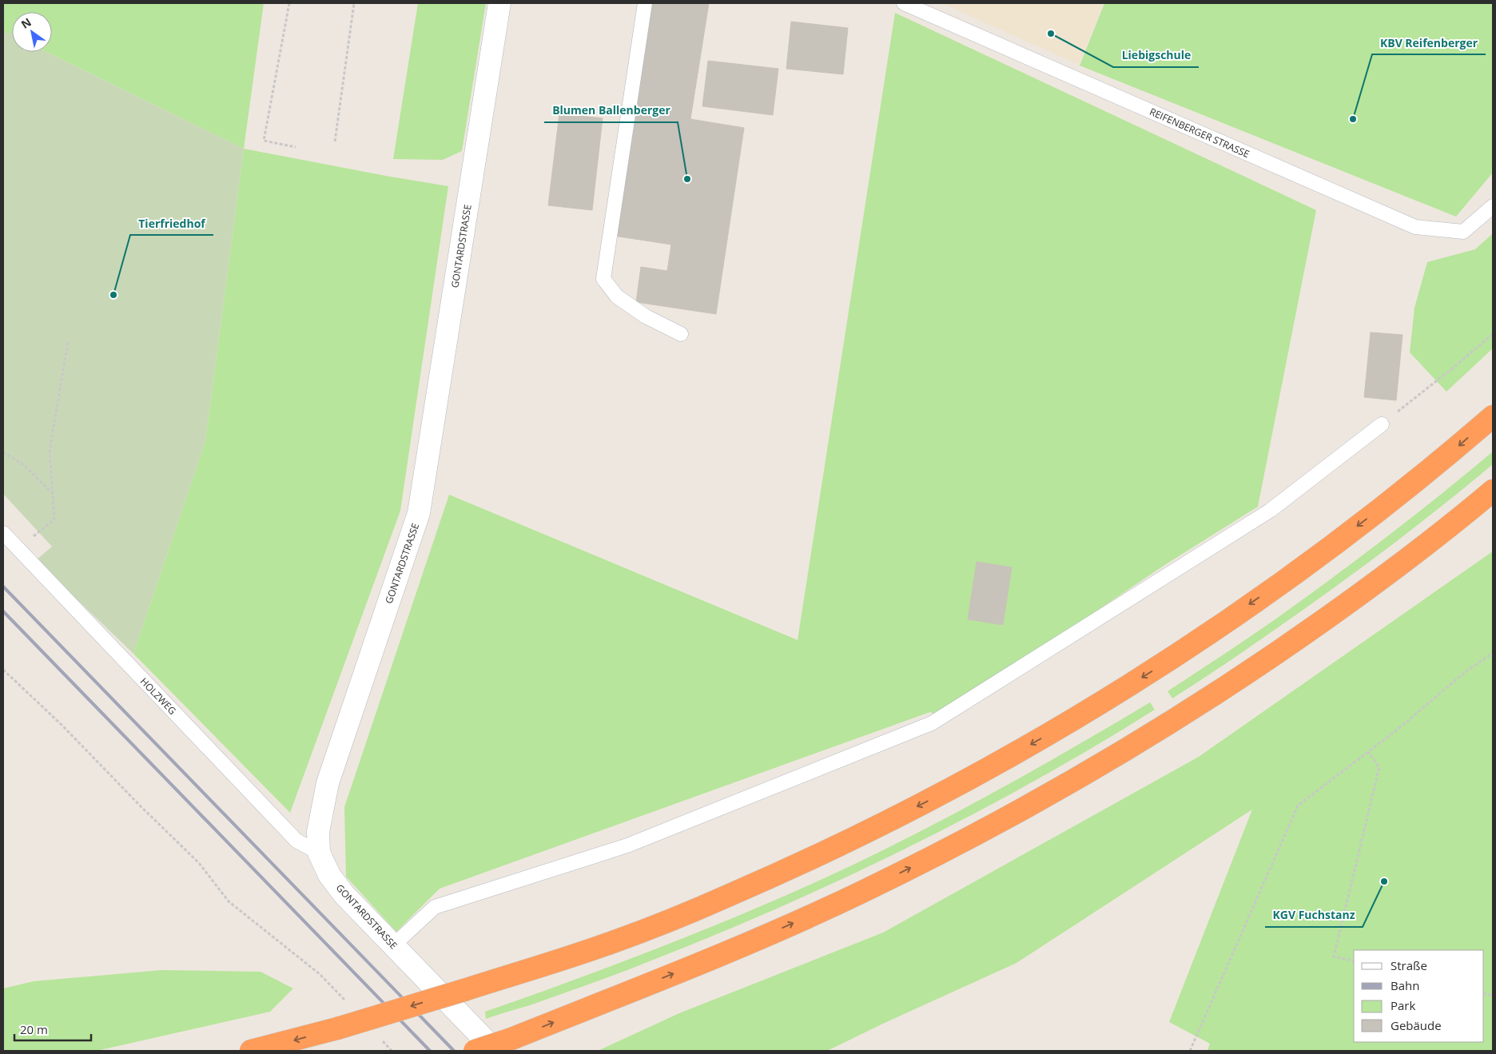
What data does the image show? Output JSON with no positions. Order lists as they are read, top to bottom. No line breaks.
{"streets":{"street":["GONTARDSTRASSE"],"lane":["REIFENBERGER STRASSE","HOLZWEG"]},"crossings":[["GONTARDSTRASSE","HOLZWEG"]],"places":["Liebigschule","KBV Reifenberger","Blumen Ballenberger","Tierfriedhof","KGV Fuchstanz"],"legend":["Straße","Bahn","Park","Gebäude"],"scale_bar":"20 m","north":"top left"}
